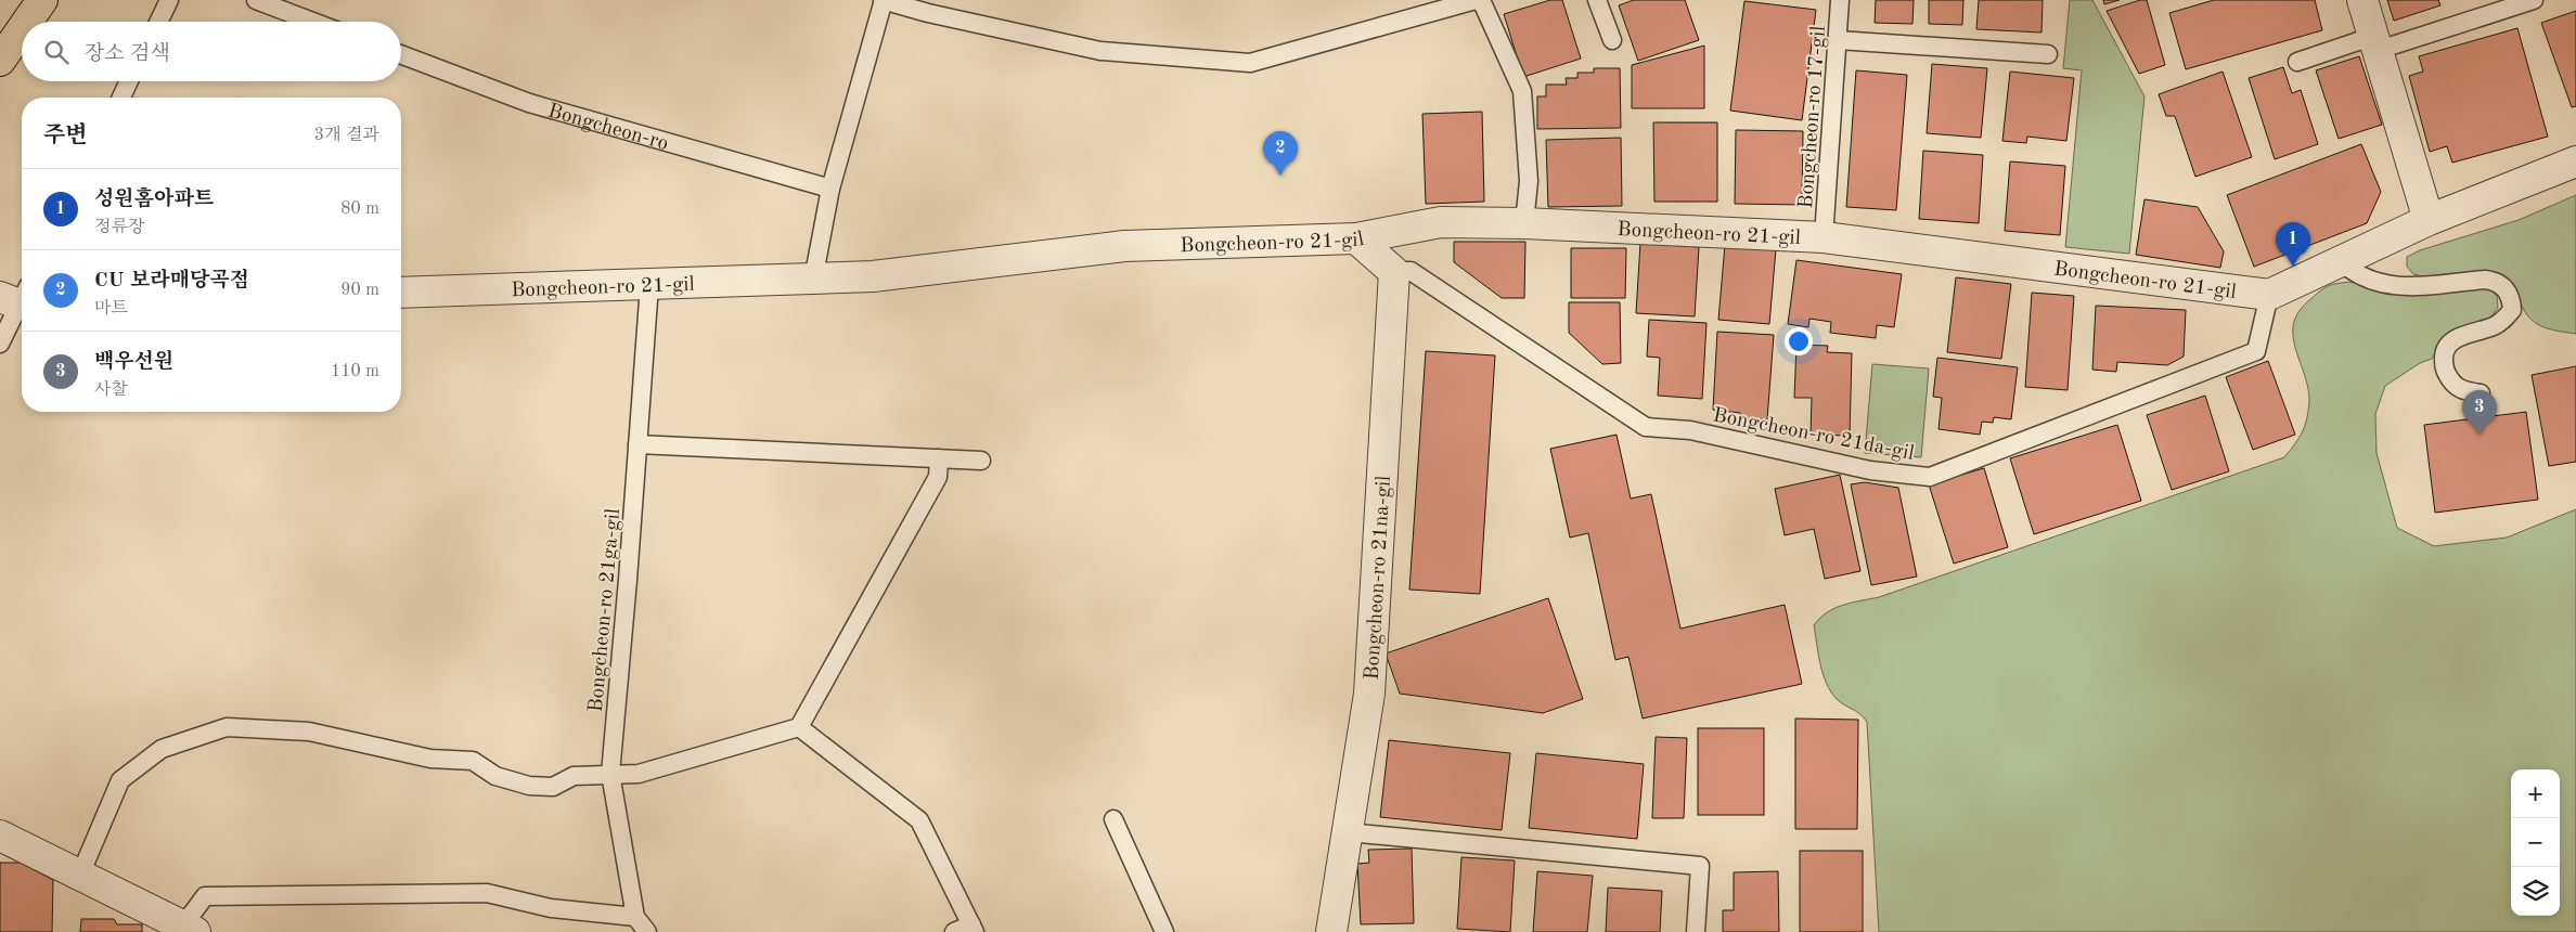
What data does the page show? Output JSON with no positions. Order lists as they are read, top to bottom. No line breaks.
{"streets":{"street":["Bongcheon-ro 21-gil","Bongcheon-ro 21na-gil"],"lane":["Bongcheon-ro 17-gil","Bongcheon-ro","Bongcheon-ro 21da-gil","Bongcheon-ro 21ga-gil"]},"crossings":[["Bongcheon-ro 17-gil","Bongcheon-ro 21-gil"],["Bongcheon-ro 21-gil","Bongcheon-ro 21da-gil"],["Bongcheon-ro 21-gil","Bongcheon-ro 21ga-gil"],["Bongcheon-ro 21da-gil","Bongcheon-ro 21na-gil"]],"page":{"search":"장소 검색","heading":["주변","3개 결과"],"pins":["2","1","3"],"list":[{"mark":"1","name":"성원홈아파트","note":"정류장","value":"80 m"},{"mark":"2","name":"CU 보라매당곡점","note":"마트","value":"90 m"},{"mark":"3","name":"백우선원","note":"사찰","value":"110 m"}],"map_buttons":["+","−"]}}
